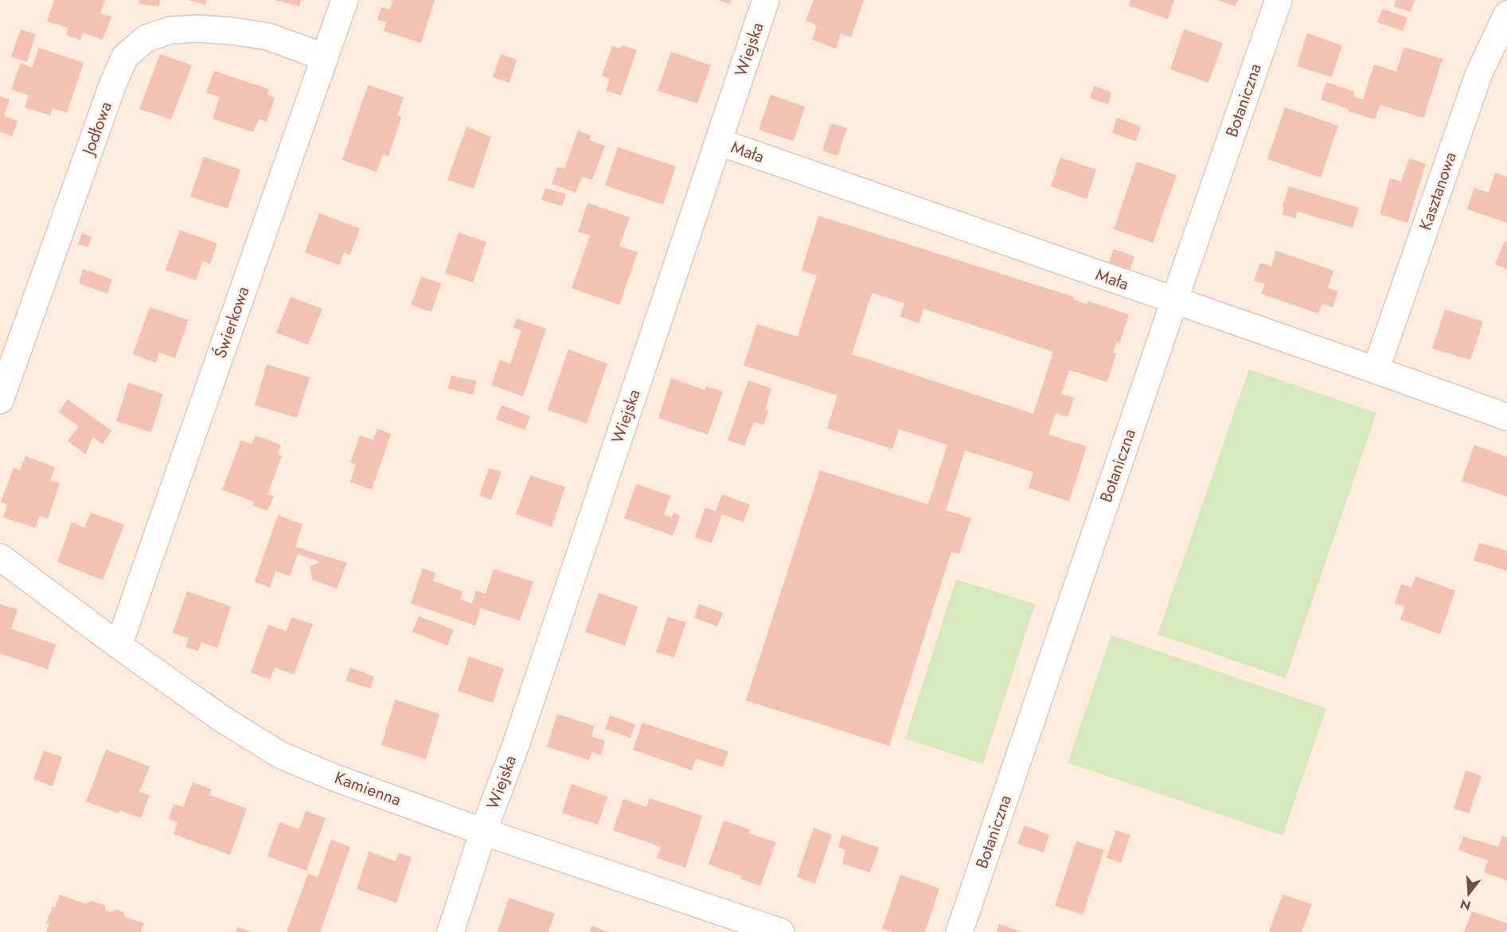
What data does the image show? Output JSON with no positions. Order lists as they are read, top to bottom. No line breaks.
{"streets":{"street":["Wiejska","Botaniczna","Jodłowa","Mała","Kasztanowa","Świerkowa","Kamienna"]},"crossings":[["Wiejska","Mała"],["Wiejska","Kamienna"],["Botaniczna","Mała"],["Jodłowa","Świerkowa"],["Mała","Kasztanowa"],["Świerkowa","Kamienna"]],"north":"bottom"}
